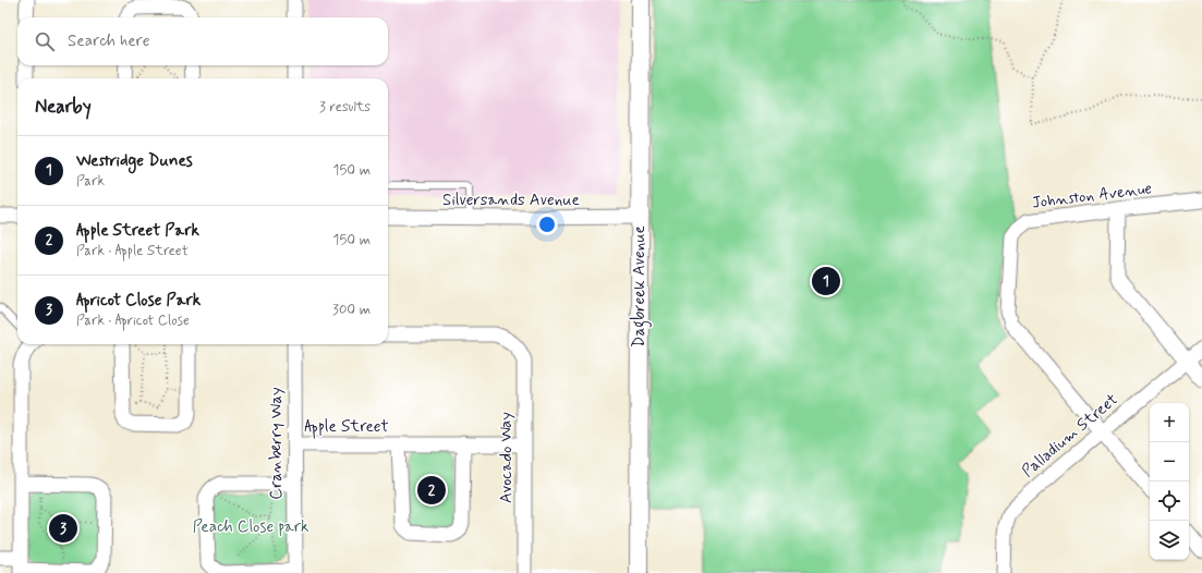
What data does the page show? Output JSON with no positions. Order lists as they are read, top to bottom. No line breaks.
{"streets":{"street":["Johnston Avenue","Silversands Avenue","Dagbreek Avenue","Apple Street","Palladium Street","Cranberry Way","Avocado Way"]},"crossings":[["Johnston Avenue","Palladium Street"],["Silversands Avenue","Dagbreek Avenue"],["Apple Street","Cranberry Way"],["Apple Street","Avocado Way"]],"parks":["Peach Close park"],"page":{"search":"Search here","heading":["Nearby","3 results"],"list":[{"mark":"1","name":"Westridge Dunes","note":"Park","value":"150 m"},{"mark":"2","name":"Apple Street Park","note":"Park · Apple Street","value":"150 m"},{"mark":"3","name":"Apricot Close Park","note":"Park · Apricot Close","value":"300 m"}],"pins":["1","2","3"],"map_buttons":["+","−"]}}
